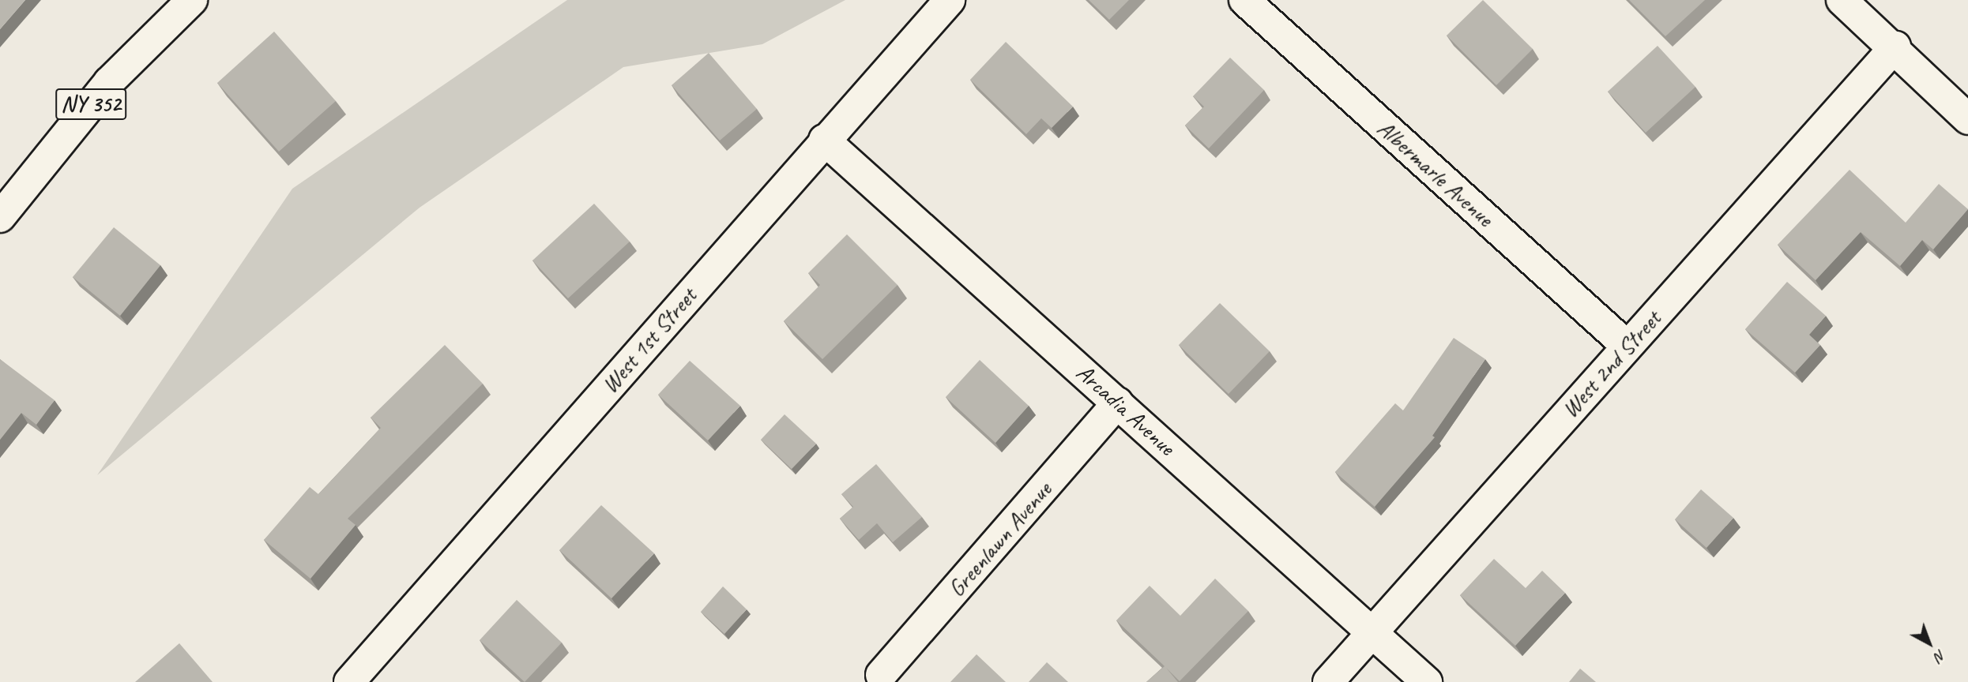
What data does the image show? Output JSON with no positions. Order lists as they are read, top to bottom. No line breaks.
{"streets":{"street":["NY 352","Albermarle Avenue","West 1st Street","West 2nd Street","Arcadia Avenue","Greenlawn Avenue"]},"crossings":[["Albermarle Avenue","West 2nd Street"],["West 1st Street","Arcadia Avenue"],["West 2nd Street","Arcadia Avenue"],["Arcadia Avenue","Greenlawn Avenue"]],"north":"bottom right"}
